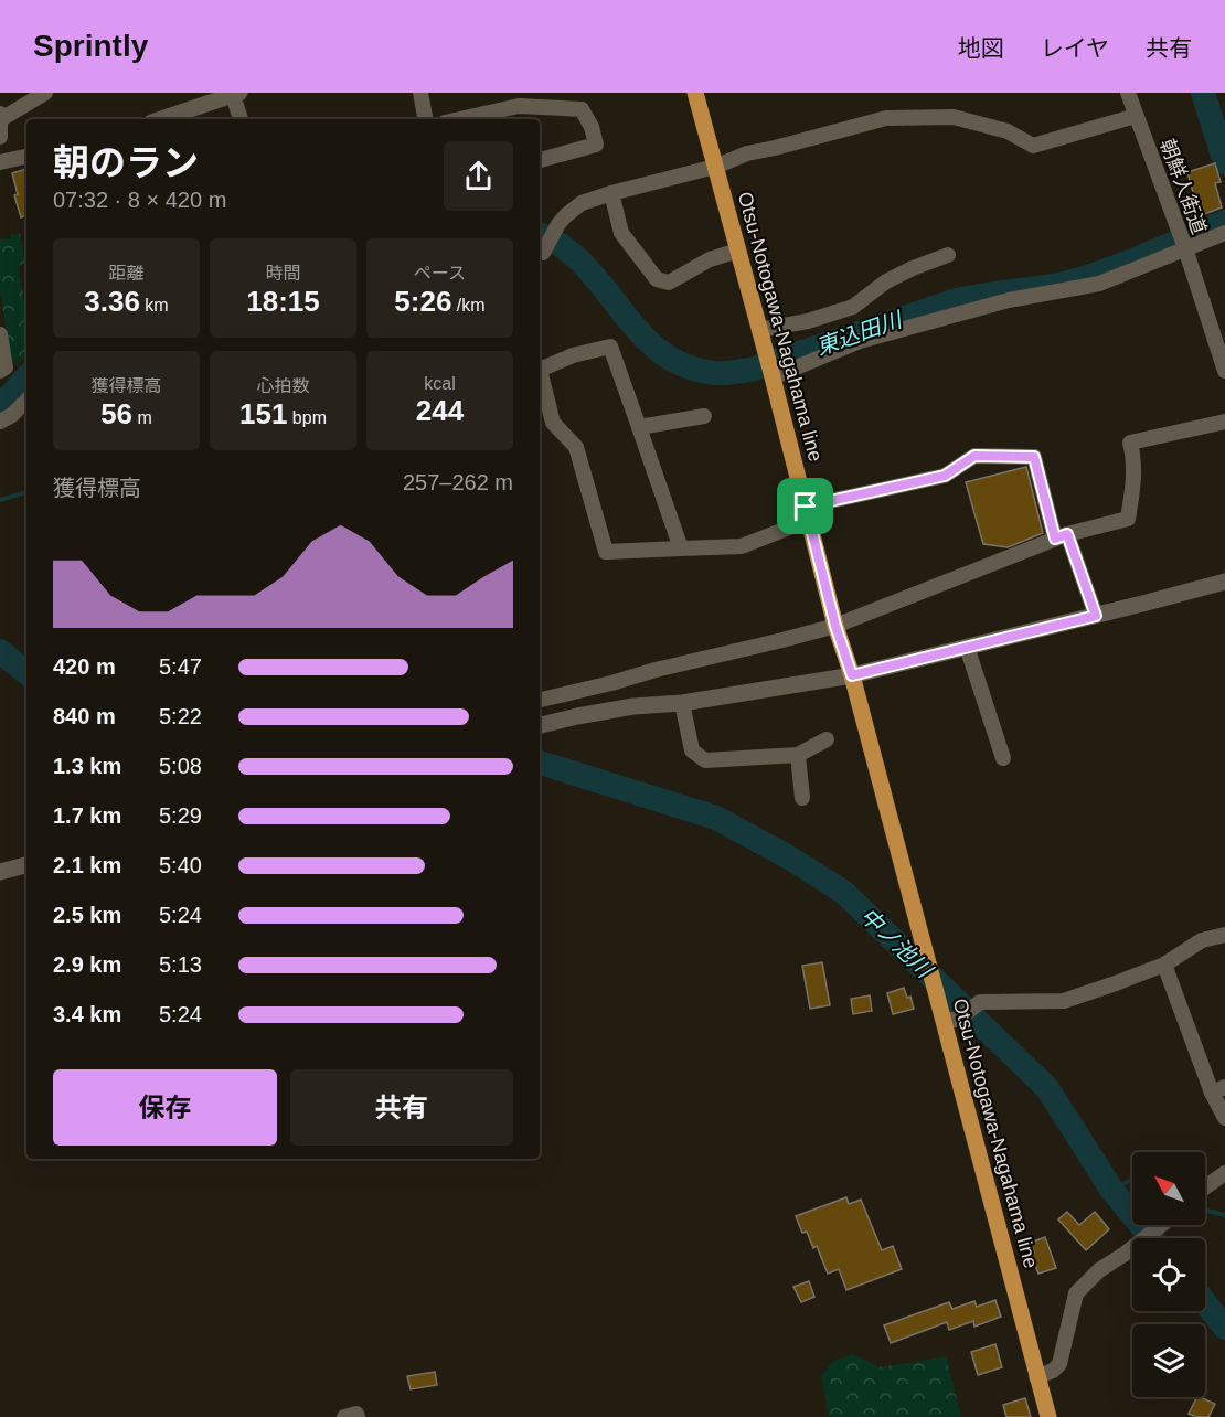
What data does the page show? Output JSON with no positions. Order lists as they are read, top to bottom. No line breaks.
{"streets":{"main road":["Otsu-Notogawa-Nagahama line"],"street":["朝鮮人街道"]},"water":["東込田川","中ノ池川"],"north":"top left","page":{"header":"Sprintly","nav":["地図","レイヤ","共有"],"heading":["朝のラン","07:32 · 8 × 420 m"],"stats":[["距離","3.36 km"],["時間","18:15"],["ペース","5:26 /km"],["獲得標高","56 m"],["心拍数","151 bpm"],["kcal","244"]],"chart":["獲得標高","257–262 m"],"list":[{"name":"420 m","note":"5:47"},{"name":"840 m","note":"5:22"},{"name":"1.3 km","note":"5:08"},{"name":"1.7 km","note":"5:29"},{"name":"2.1 km","note":"5:40"},{"name":"2.5 km","note":"5:24"},{"name":"2.9 km","note":"5:13"},{"name":"3.4 km","note":"5:24"}],"buttons":["保存","共有"]}}
